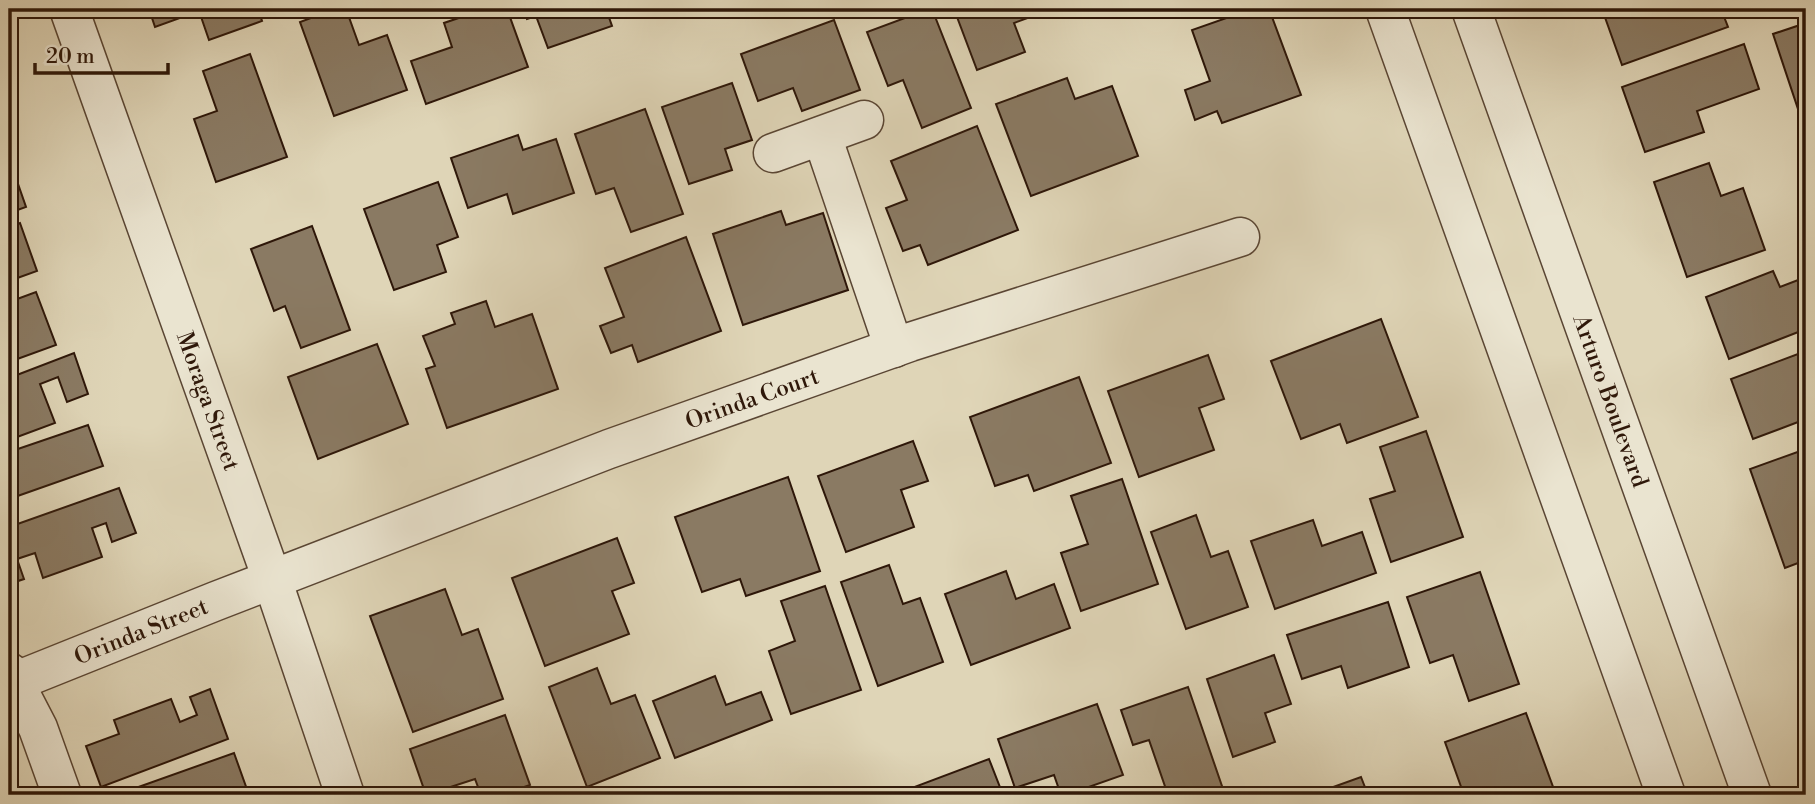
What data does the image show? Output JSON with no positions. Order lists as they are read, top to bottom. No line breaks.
{"streets":{"street":["Orinda Court","Moraga Street","Arturo Boulevard","Orinda Street"]},"crossings":[["Orinda Court","Moraga Street"],["Orinda Court","Orinda Street"],["Moraga Street","Orinda Street"]],"scale_bar":"20 m"}
